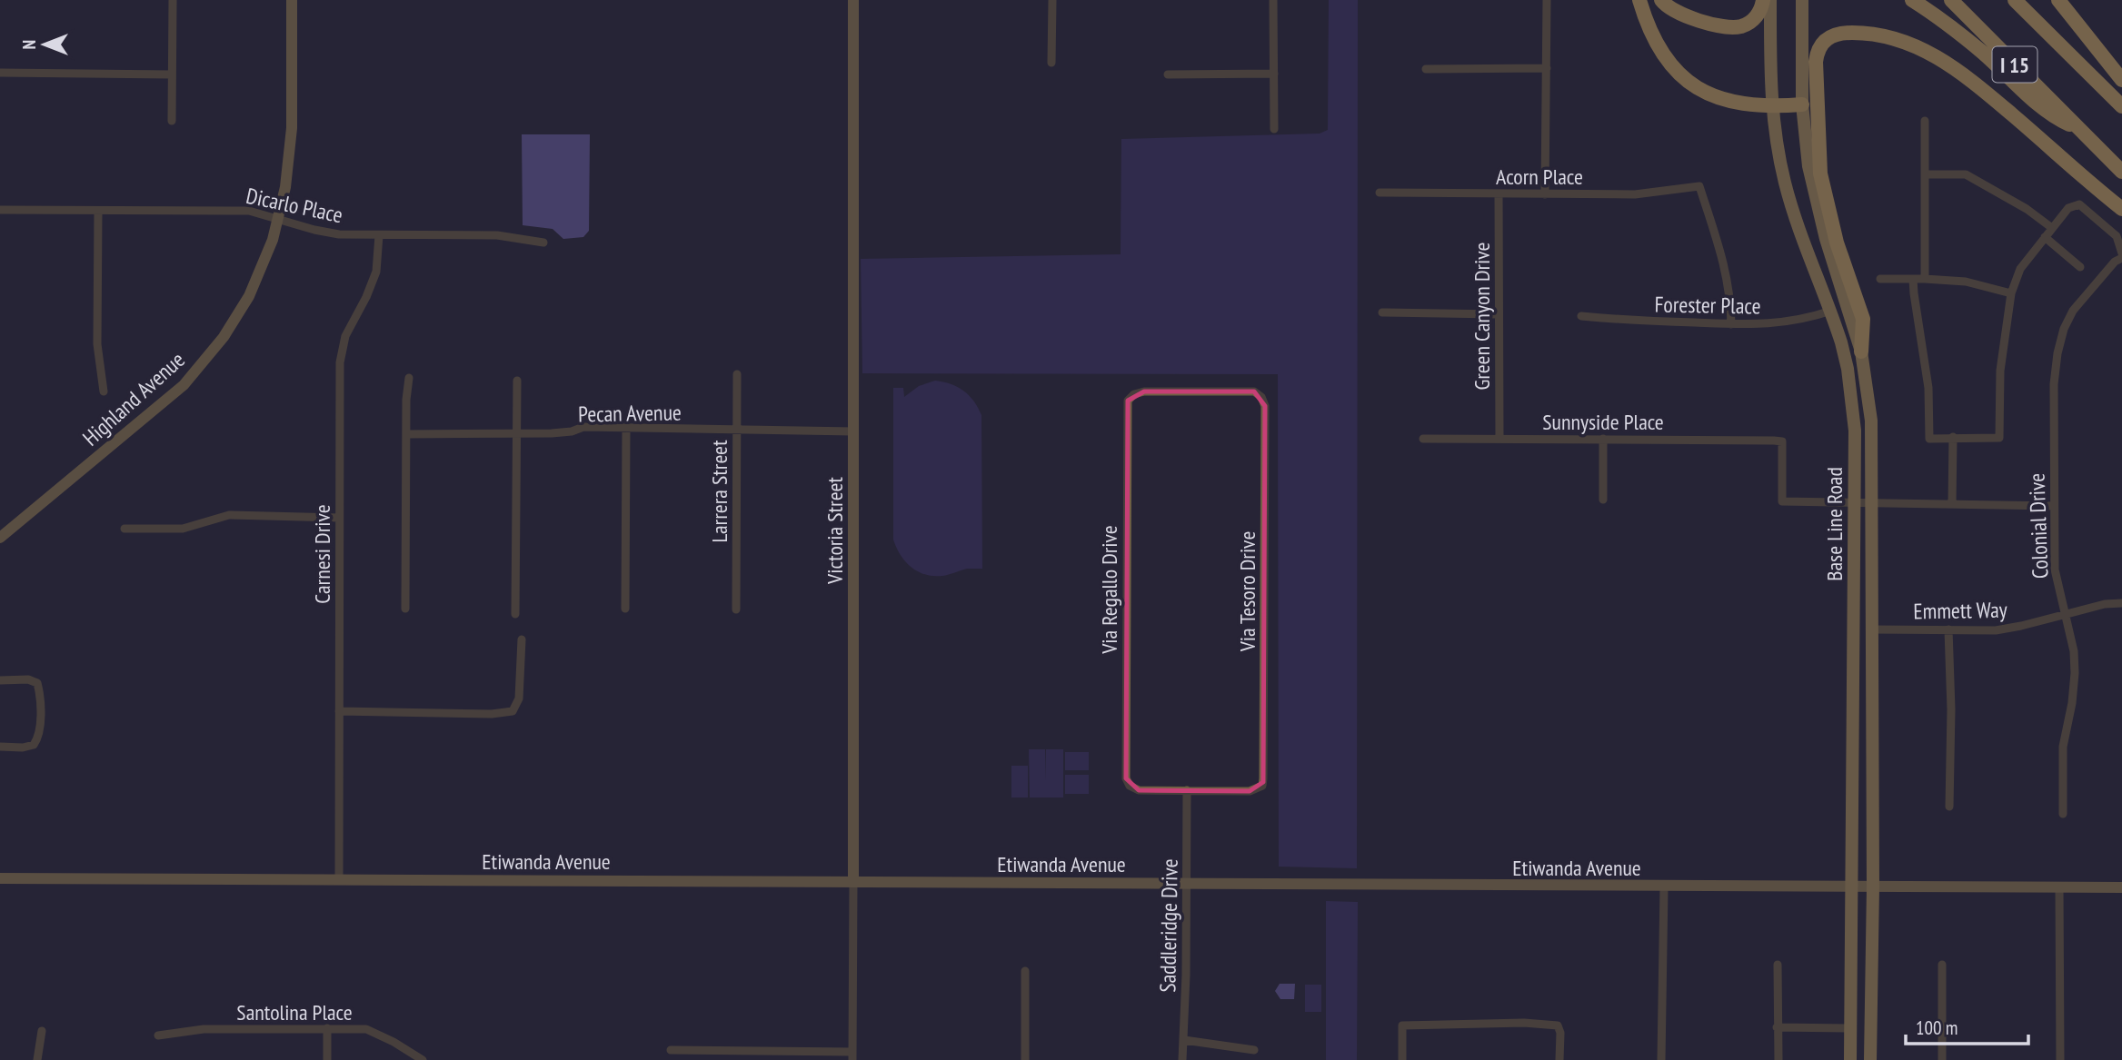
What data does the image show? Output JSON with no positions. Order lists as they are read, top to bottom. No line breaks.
{"streets":{"highway":["I 15"],"main road":["Base Line Road"],"street":["Acorn Place","Dicarlo Place","Forester Place","Green Canyon Drive","Highland Avenue","Pecan Avenue","Sunnyside Place","Larrera Street","Colonial Drive","Victoria Street","Carnesi Drive","Via Regallo Drive","Via Tesoro Drive","Emmett Way","Etiwanda Avenue","Saddleridge Drive","Santolina Place"]},"crossings":[["Acorn Place","Forester Place"],["Acorn Place","Green Canyon Drive"],["Dicarlo Place","Highland Avenue"],["Dicarlo Place","Carnesi Drive"],["Forester Place","Base Line Road"],["Green Canyon Drive","Sunnyside Place"],["Pecan Avenue","Larrera Street"],["Pecan Avenue","Victoria Street"],["Sunnyside Place","Base Line Road"],["Base Line Road","Emmett Way"],["Base Line Road","Etiwanda Avenue"],["Colonial Drive","Emmett Way"],["Victoria Street","Etiwanda Avenue"],["Carnesi Drive","Etiwanda Avenue"],["Via Regallo Drive","Via Tesoro Drive"],["Via Regallo Drive","Saddleridge Drive"],["Via Tesoro Drive","Saddleridge Drive"],["Etiwanda Avenue","Saddleridge Drive"]],"scale_bar":"100 m","north":"left"}
